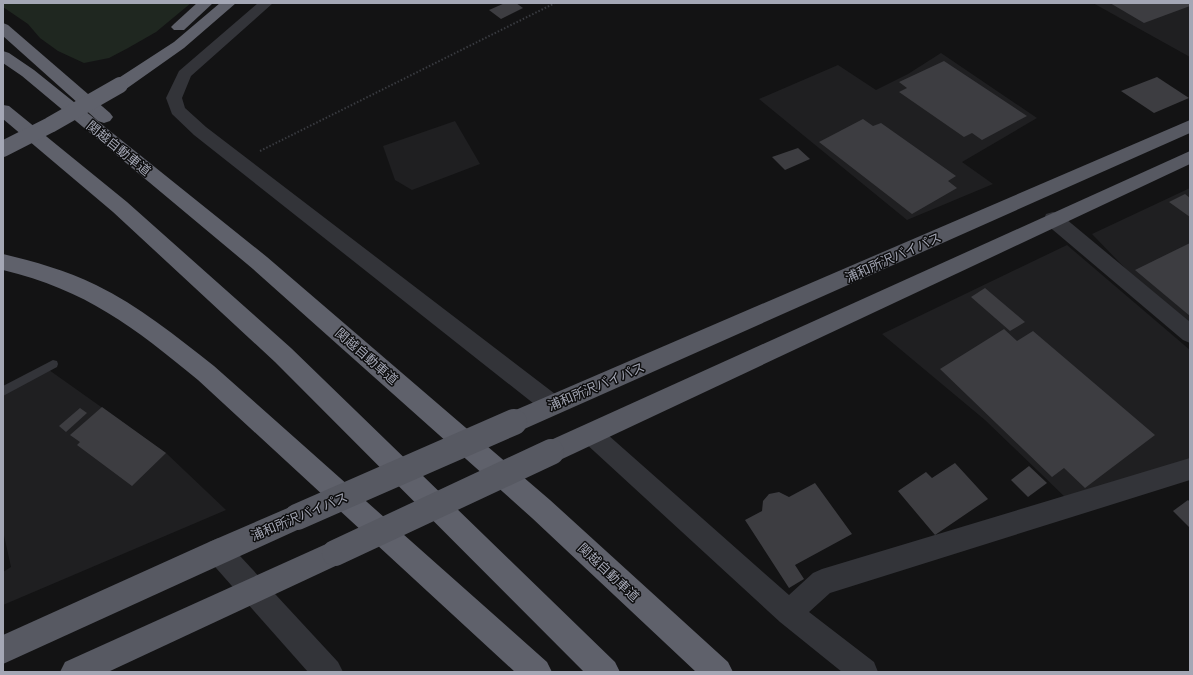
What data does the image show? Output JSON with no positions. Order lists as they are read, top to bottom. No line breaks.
{"streets":{"highway":["関越自動車道","浦和所沢バイパス"]}}
